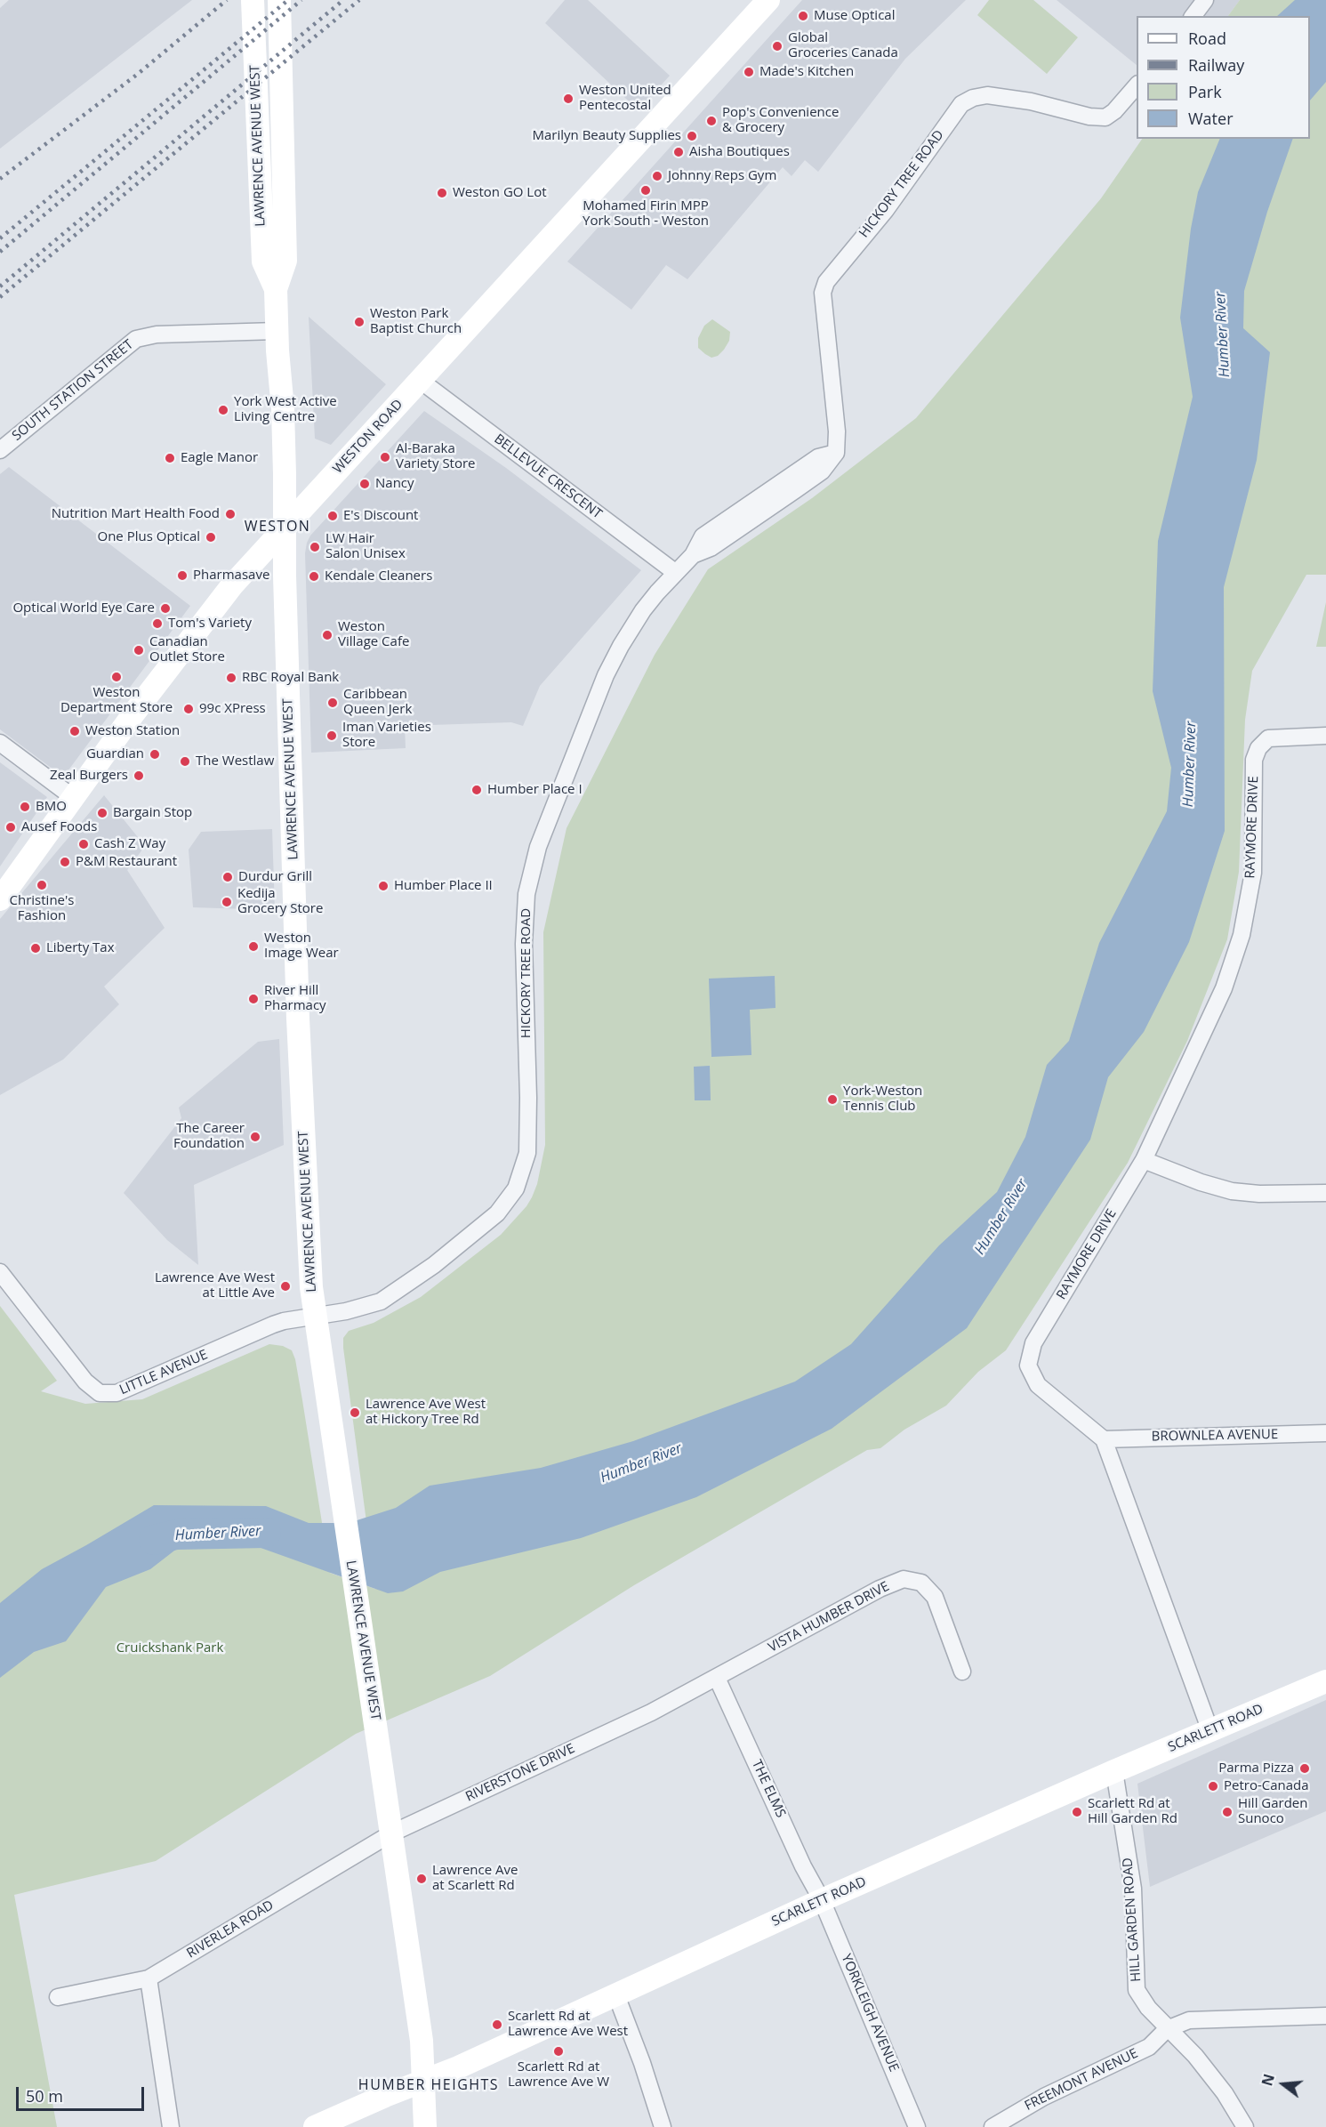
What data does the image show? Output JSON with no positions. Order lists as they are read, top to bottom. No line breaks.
{"streets":{"main road":["LAWRENCE AVENUE WEST","WESTON ROAD","SCARLETT ROAD"],"street":["HICKORY TREE ROAD","SOUTH STATION STREET","BELLEVUE CRESCENT","RAYMORE DRIVE","LITTLE AVENUE","BROWNLEA AVENUE","VISTA HUMBER DRIVE","RIVERSTONE DRIVE","THE ELMS","HILL GARDEN ROAD","RIVERLEA ROAD","YORKLEIGH AVENUE","FREEMONT AVENUE"]},"crossings":[["LAWRENCE AVENUE WEST","HICKORY TREE ROAD"],["LAWRENCE AVENUE WEST","SOUTH STATION STREET"],["LAWRENCE AVENUE WEST","WESTON ROAD"],["LAWRENCE AVENUE WEST","LITTLE AVENUE"],["LAWRENCE AVENUE WEST","SCARLETT ROAD"],["LAWRENCE AVENUE WEST","RIVERSTONE DRIVE"],["LAWRENCE AVENUE WEST","RIVERLEA ROAD"],["HICKORY TREE ROAD","BELLEVUE CRESCENT"],["HICKORY TREE ROAD","LITTLE AVENUE"],["WESTON ROAD","BELLEVUE CRESCENT"],["RAYMORE DRIVE","BROWNLEA AVENUE"],["VISTA HUMBER DRIVE","RIVERSTONE DRIVE"],["VISTA HUMBER DRIVE","THE ELMS"],["SCARLETT ROAD","THE ELMS"],["SCARLETT ROAD","HILL GARDEN ROAD"],["SCARLETT ROAD","YORKLEIGH AVENUE"],["RIVERSTONE DRIVE","RIVERLEA ROAD"],["THE ELMS","YORKLEIGH AVENUE"],["HILL GARDEN ROAD","FREEMONT AVENUE"]],"districts":["WESTON","HUMBER HEIGHTS"],"water":["Humber River"],"parks":["Cruickshank Park"],"places":["Muse Optical","Global Groceries Canada","Made's Kitchen","Weston United Pentecostal","Pop's Convenience & Grocery","Marilyn Beauty Supplies","Aisha Boutiques","Johnny Reps Gym","Mohamed Firin MPP York South - Weston","Weston GO Lot","Weston Park Baptist Church","York West Active Living Centre","Al-Baraka Variety Store","Eagle Manor","Nancy","Nutrition Mart Health Food","E's Discount","One Plus Optical","LW Hair Salon Unisex","Pharmasave","Kendale Cleaners","Optical World Eye Care","Tom's Variety","Weston Village Cafe","Canadian Outlet Store","Weston Department Store","RBC Royal Bank","Caribbean Queen Jerk","99c XPress","Weston Station","Iman Varieties Store","Guardian","The Westlaw","Zeal Burgers","Humber Place I","BMO","Bargain Stop","Ausef Foods","Cash Z Way","P&M Restaurant","Durdur Grill","Christine's Fashion","Humber Place II","Kedija Grocery Store","Weston Image Wear","Liberty Tax","River Hill Pharmacy","York-Weston Tennis Club","The Career Foundation","Lawrence Ave West at Little Ave","Lawrence Ave West at Hickory Tree Rd","Parma Pizza","Petro-Canada","Scarlett Rd at Hill Garden Rd","Hill Garden Sunoco","Lawrence Ave at Scarlett Rd","Scarlett Rd at Lawrence Ave West","Scarlett Rd at Lawrence Ave W"],"legend":["Road","Railway","Park","Water"],"scale_bar":"50 m","north":"left"}
